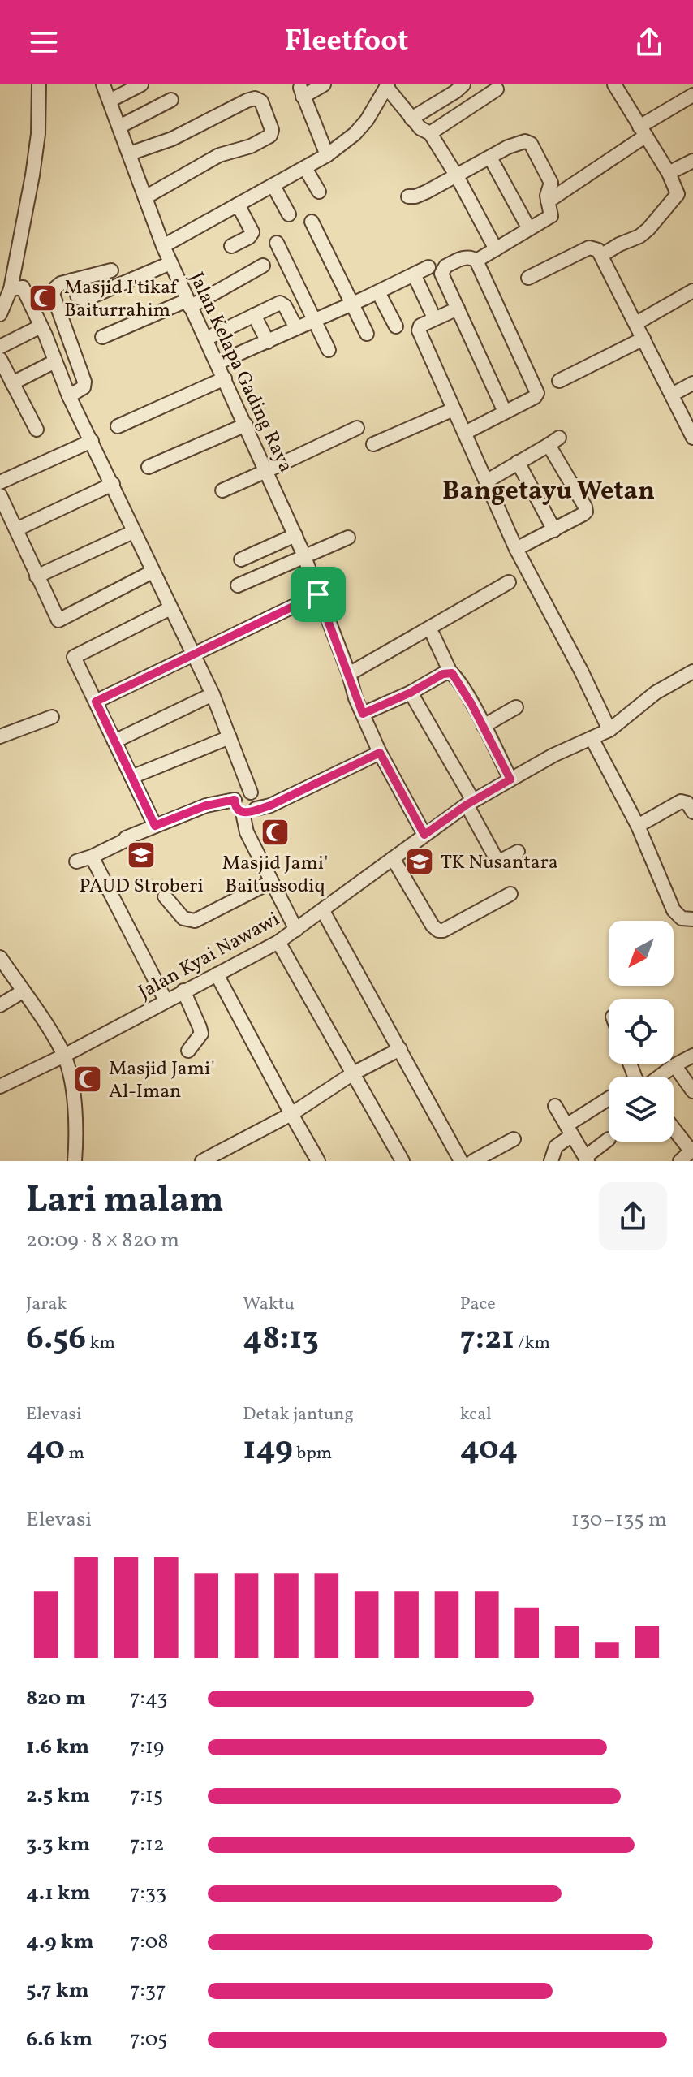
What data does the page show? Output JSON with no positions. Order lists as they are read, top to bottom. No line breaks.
{"streets":{"street":["Jalan Kelapa Gading Raya","Jalan Kyai Nawawi"]},"crossings":[["Jalan Kelapa Gading Raya","Jalan Kyai Nawawi"]],"districts":["Bangetayu Wetan"],"places":{"mosque":["Masjid I'tikaf Baiturrahim","Masjid Jami' Baitussodiq","Masjid Jami' Al-Iman"],"school or university":["PAUD Stroberi","TK Nusantara"]},"north":"bottom left","page":{"header":"Fleetfoot","heading":["Lari malam","20:09 · 8 × 820 m"],"stats":[["Jarak","6.56 km"],["Waktu","48:13"],["Pace","7:21 /km"],["Elevasi","40 m"],["Detak jantung","149 bpm"],["kcal","404"]],"chart":["Elevasi","130–135 m"],"list":[{"name":"820 m","note":"7:43"},{"name":"1.6 km","note":"7:19"},{"name":"2.5 km","note":"7:15"},{"name":"3.3 km","note":"7:12"},{"name":"4.1 km","note":"7:33"},{"name":"4.9 km","note":"7:08"},{"name":"5.7 km","note":"7:37"},{"name":"6.6 km","note":"7:05"}]}}
